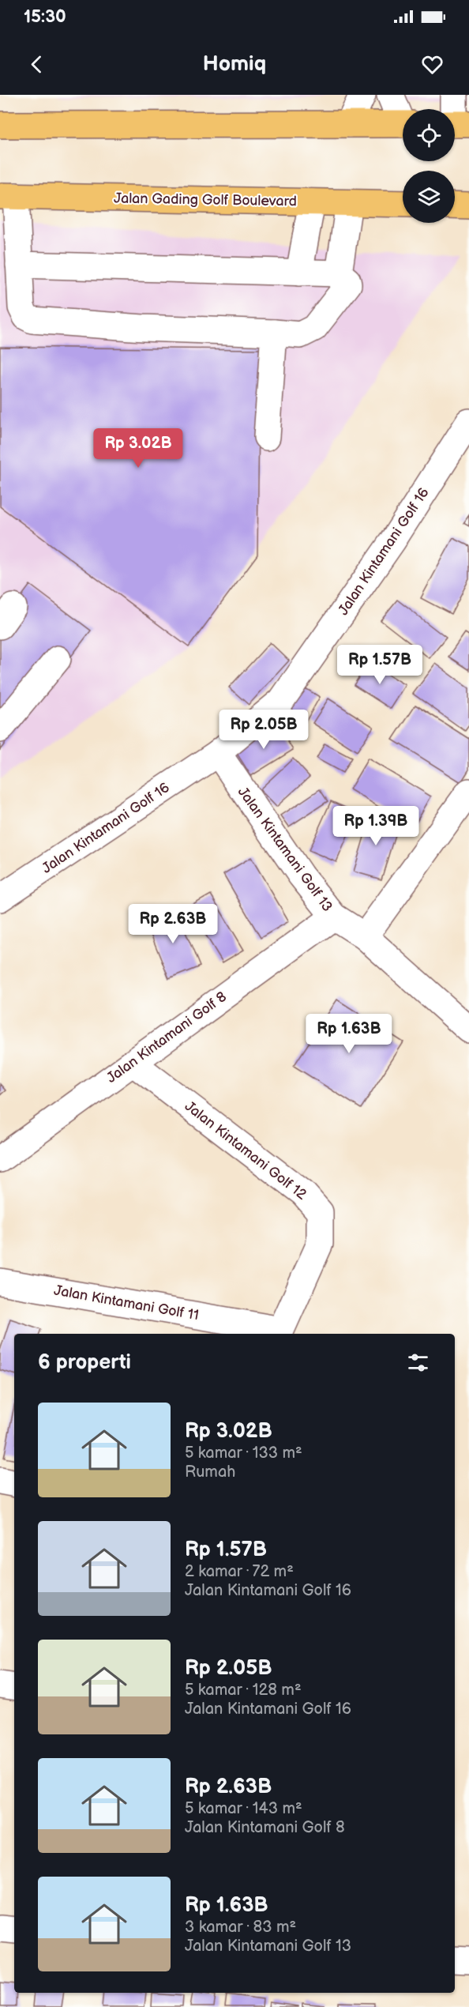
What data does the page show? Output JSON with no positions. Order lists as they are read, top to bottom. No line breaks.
{"streets":{"main road":["Jalan Gading Golf Boulevard"],"street":["Jalan Kintamani Golf 16","Jalan Kintamani Golf 13","Jalan Kintamani Golf 8","Jalan Kintamani Golf 12","Jalan Kintamani Golf 11"]},"crossings":[["Jalan Kintamani Golf 16","Jalan Kintamani Golf 13"],["Jalan Kintamani Golf 13","Jalan Kintamani Golf 8"],["Jalan Kintamani Golf 8","Jalan Kintamani Golf 12"],["Jalan Kintamani Golf 12","Jalan Kintamani Golf 11"]],"page":{"status":"15:30","header":"Homiq","price":["Rp 3.02B","Rp 1.57B","Rp 2.05B","Rp 1.39B","Rp 2.63B","Rp 1.63B"],"heading":"6 properti","list":[{"name":"Rp 3.02B","note":"5 kamar · 133 m² · Rumah"},{"name":"Rp 1.57B","note":"2 kamar · 72 m² · Jalan Kintamani Golf 16"},{"name":"Rp 2.05B","note":"5 kamar · 128 m² · Jalan Kintamani Golf 16"},{"name":"Rp 2.63B","note":"5 kamar · 143 m² · Jalan Kintamani Golf 8"},{"name":"Rp 1.63B","note":"3 kamar · 83 m² · Jalan Kintamani Golf 13"}]}}
